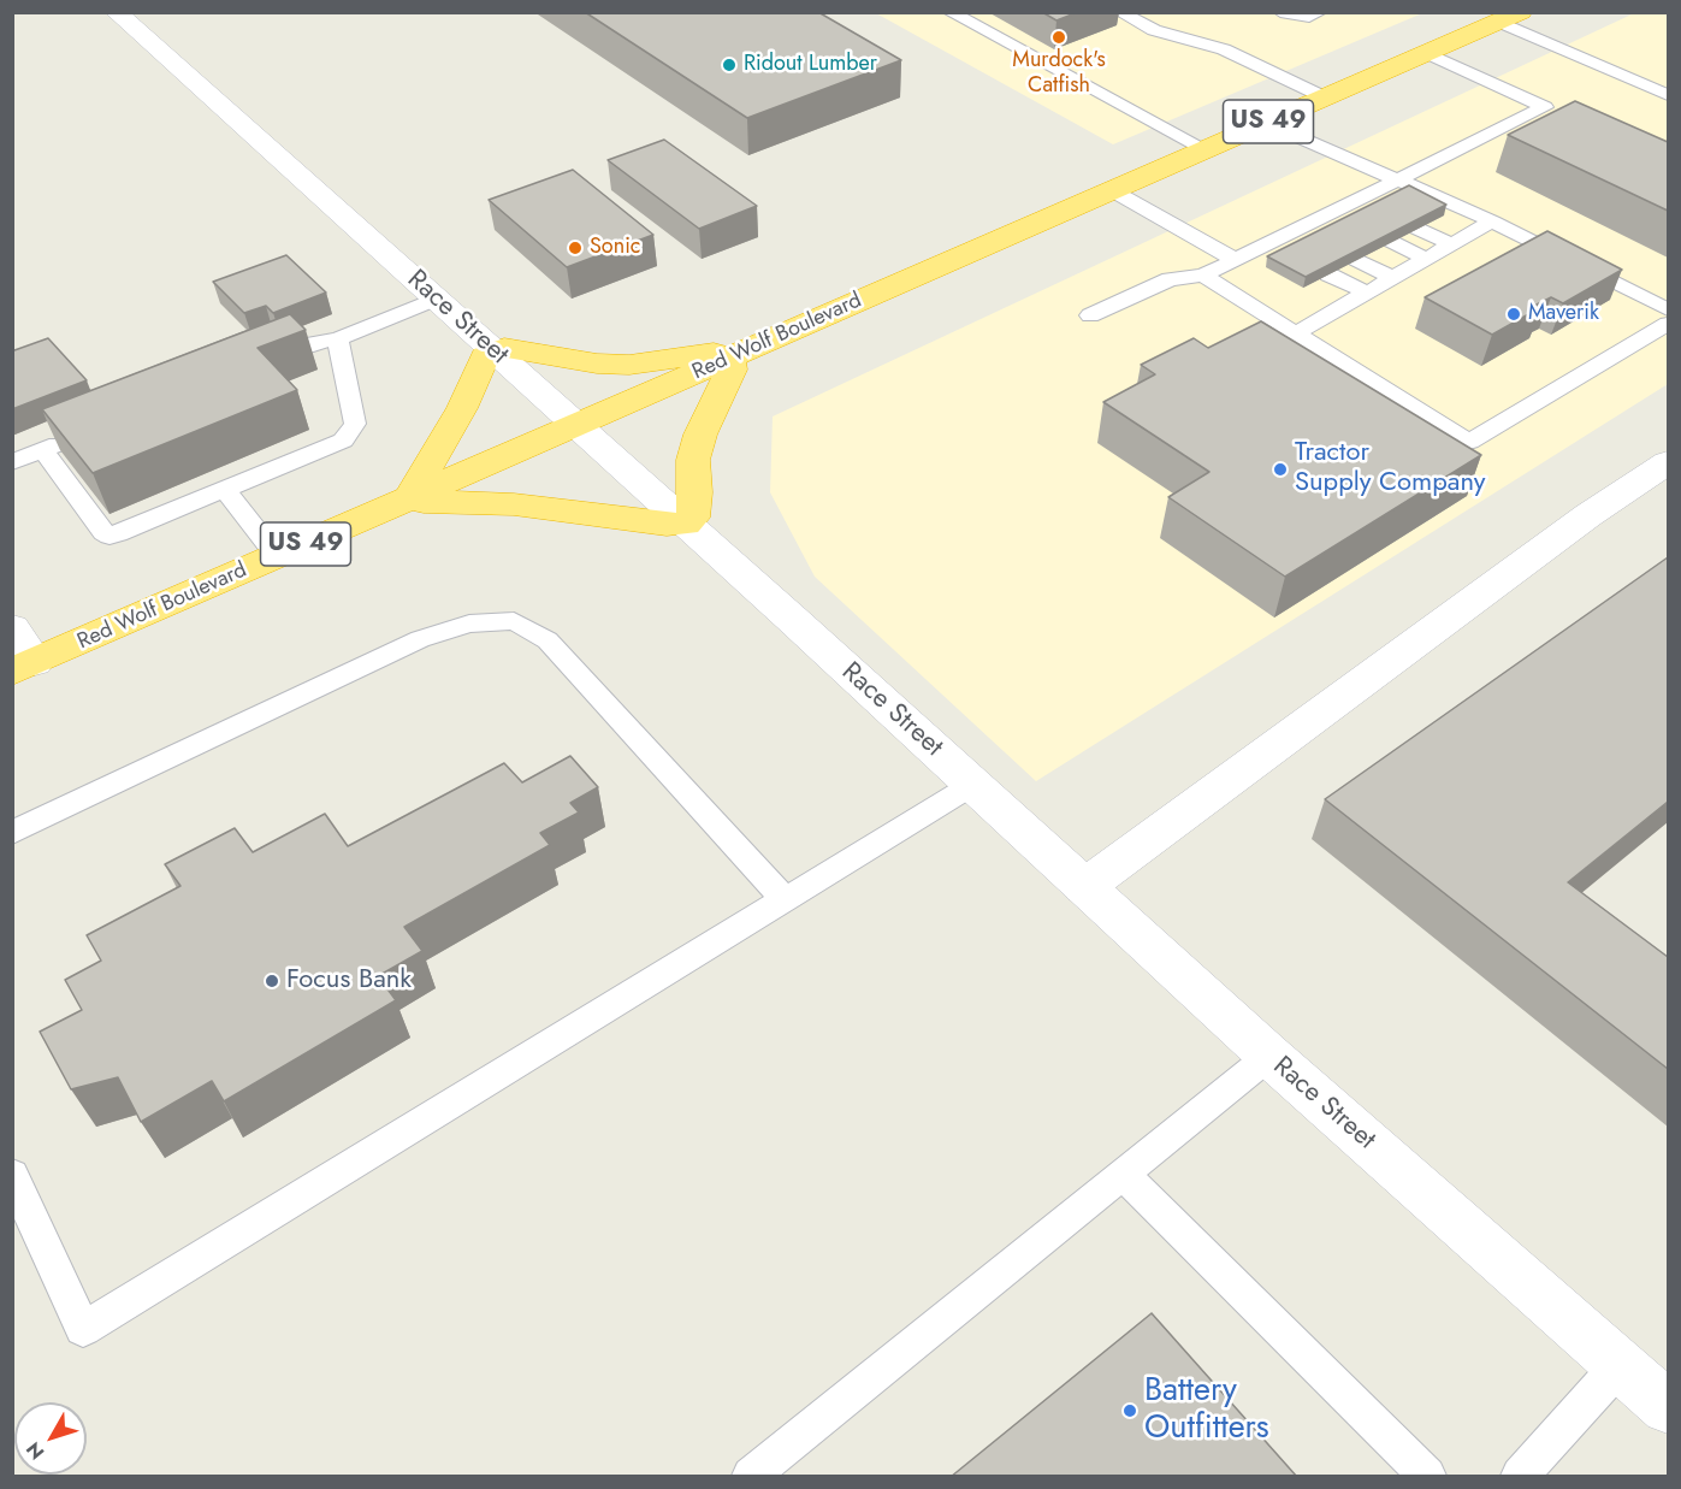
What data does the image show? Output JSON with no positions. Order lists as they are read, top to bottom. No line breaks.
{"streets":{"highway":["US 49","Red Wolf Boulevard"],"street":["Race Street"]},"crossings":[["Race Street","Red Wolf Boulevard"]],"places":["Murdock's Catfish","Ridout Lumber","Sonic","Maverik","Tractor Supply Company","Focus Bank","Battery Outfitters"],"north":"bottom left"}
